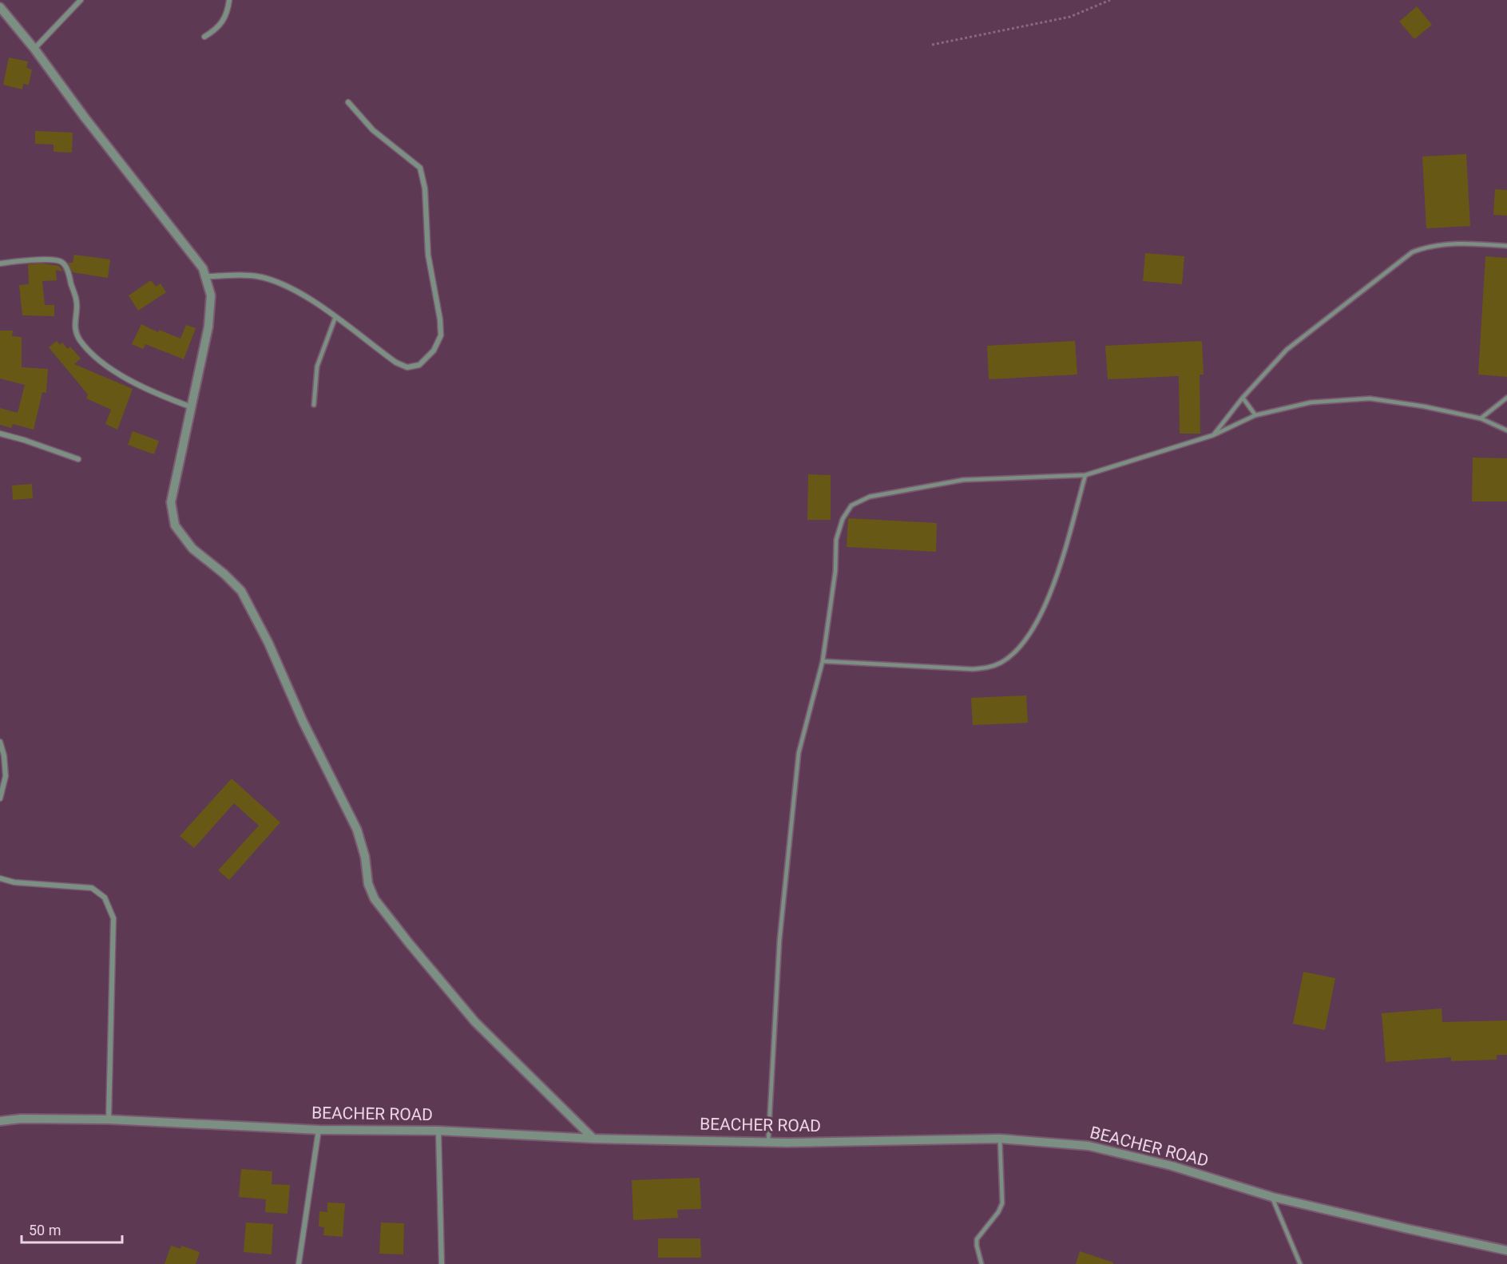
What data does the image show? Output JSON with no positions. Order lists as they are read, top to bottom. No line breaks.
{"streets":{"street":["BEACHER ROAD"]},"scale_bar":"50 m"}
